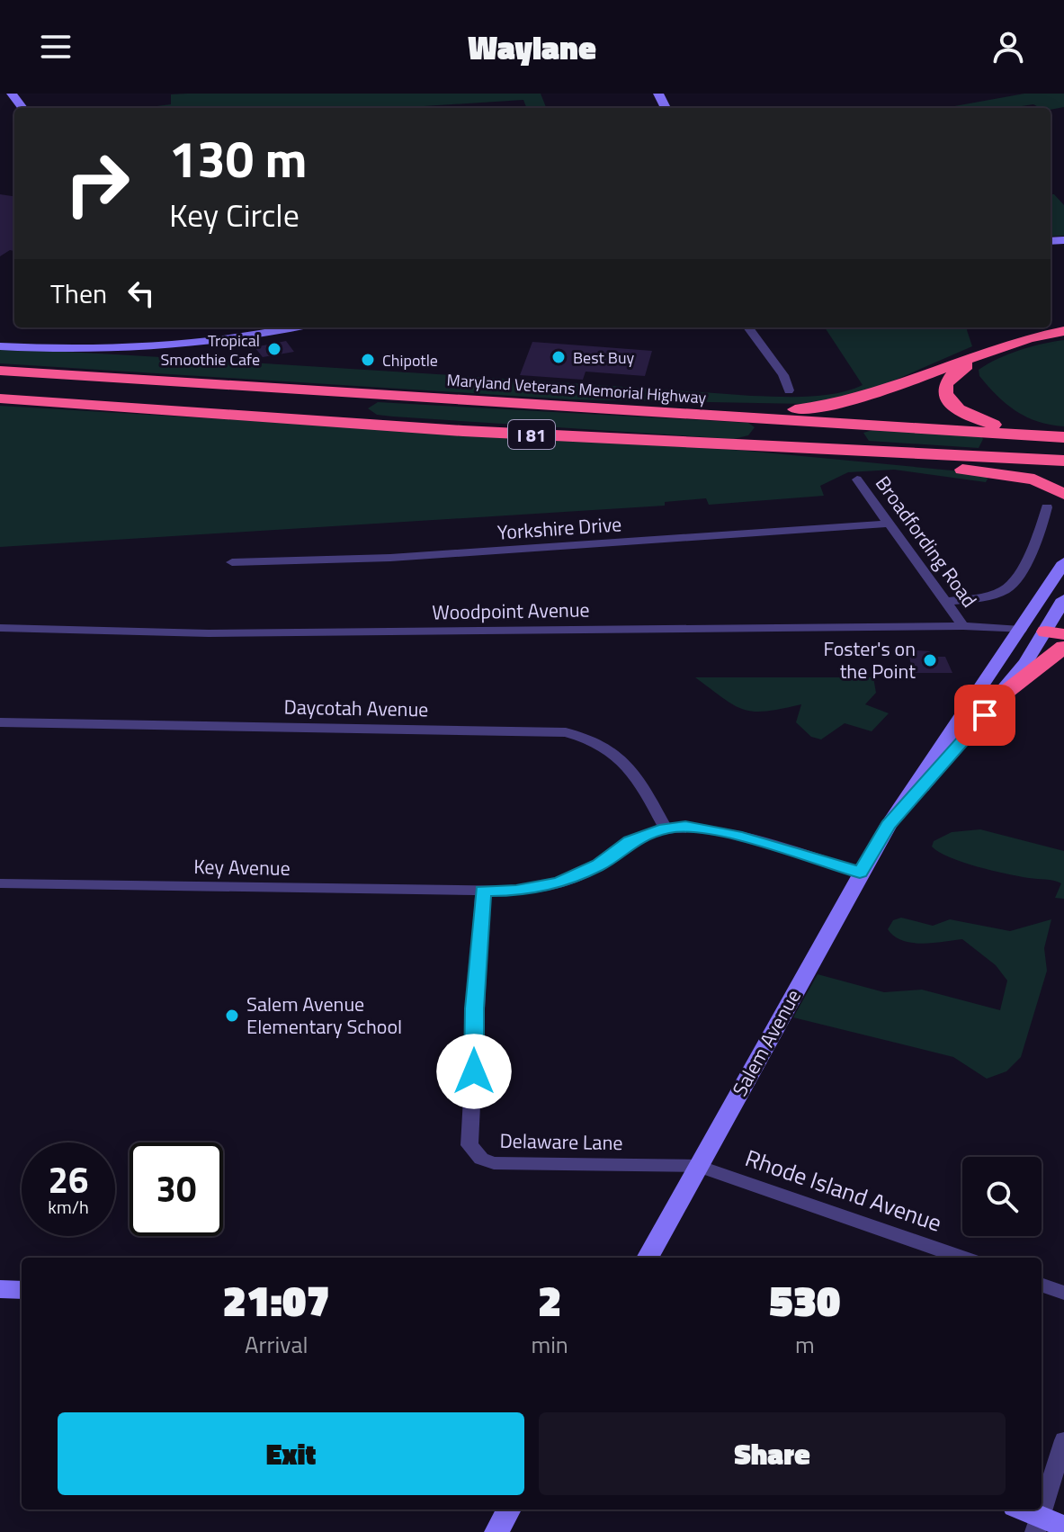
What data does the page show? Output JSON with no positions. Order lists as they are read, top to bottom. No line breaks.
{"streets":{"highway":["Maryland Veterans Memorial Highway","I 81"],"main road":["Salem Avenue"],"street":["Yorkshire Drive","Broadfording Road","Woodpoint Avenue","Daycotah Avenue","Key Avenue","Delaware Lane","Rhode Island Avenue"]},"crossings":[["Yorkshire Drive","Broadfording Road"],["Broadfording Road","Woodpoint Avenue"],["Woodpoint Avenue","Salem Avenue"],["Daycotah Avenue","Key Avenue"],["Key Avenue","Salem Avenue"],["Key Avenue","Delaware Lane"],["Salem Avenue","Delaware Lane"],["Salem Avenue","Rhode Island Avenue"],["Delaware Lane","Rhode Island Avenue"]],"places":["Tropical Smoothie Cafe","Best Buy","Chipotle","Foster's on the Point","Salem Avenue Elementary School"],"page":{"header":"Waylane","turn":["130 m","Key Circle"],"then":"Then","speed":"26 km/h","limit":"30","eta":["21:07","Arrival","2","min","530","m"],"buttons":["Exit","Share"]}}
